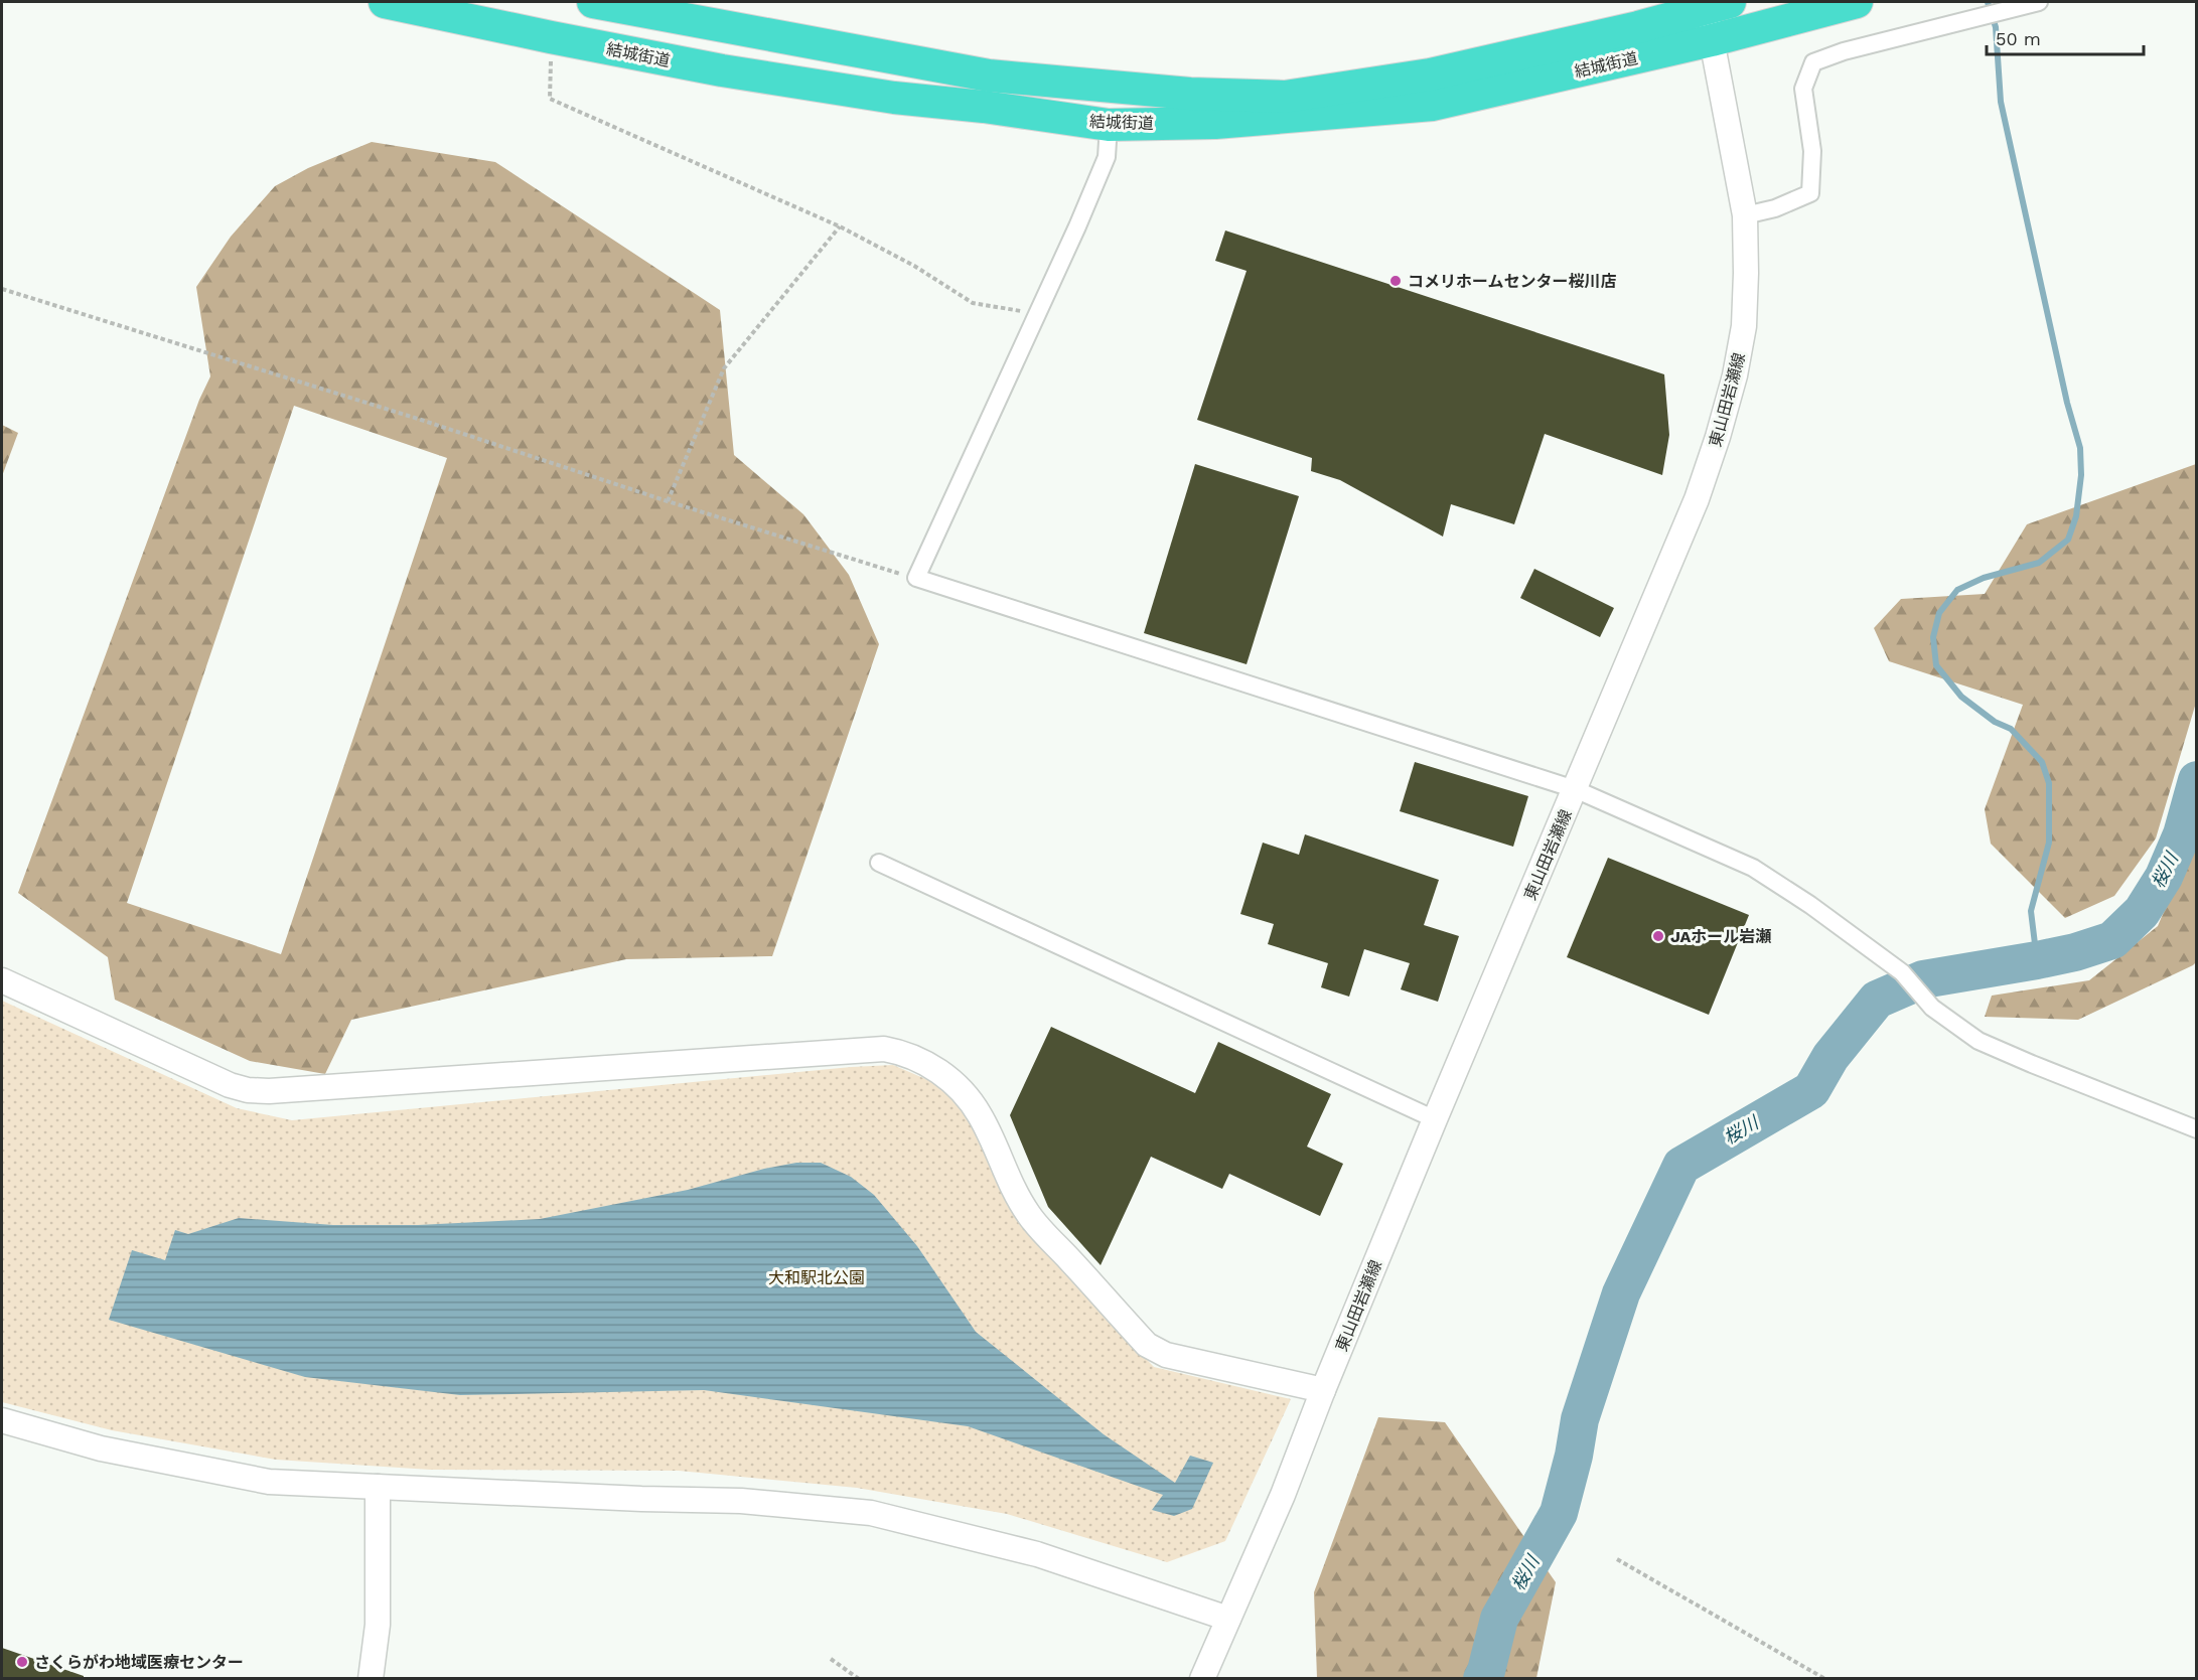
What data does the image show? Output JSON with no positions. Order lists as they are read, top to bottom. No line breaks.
{"streets":{"highway":["結城街道"],"street":["東山田岩瀬線"]},"crossings":[["結城街道","東山田岩瀬線"]],"water":["桜川"],"parks":["大和駅北公園"],"places":["コメリホームセンター桜川店","JAホール岩瀬","さくらがわ地域医療センター"],"scale_bar":"50 m"}
